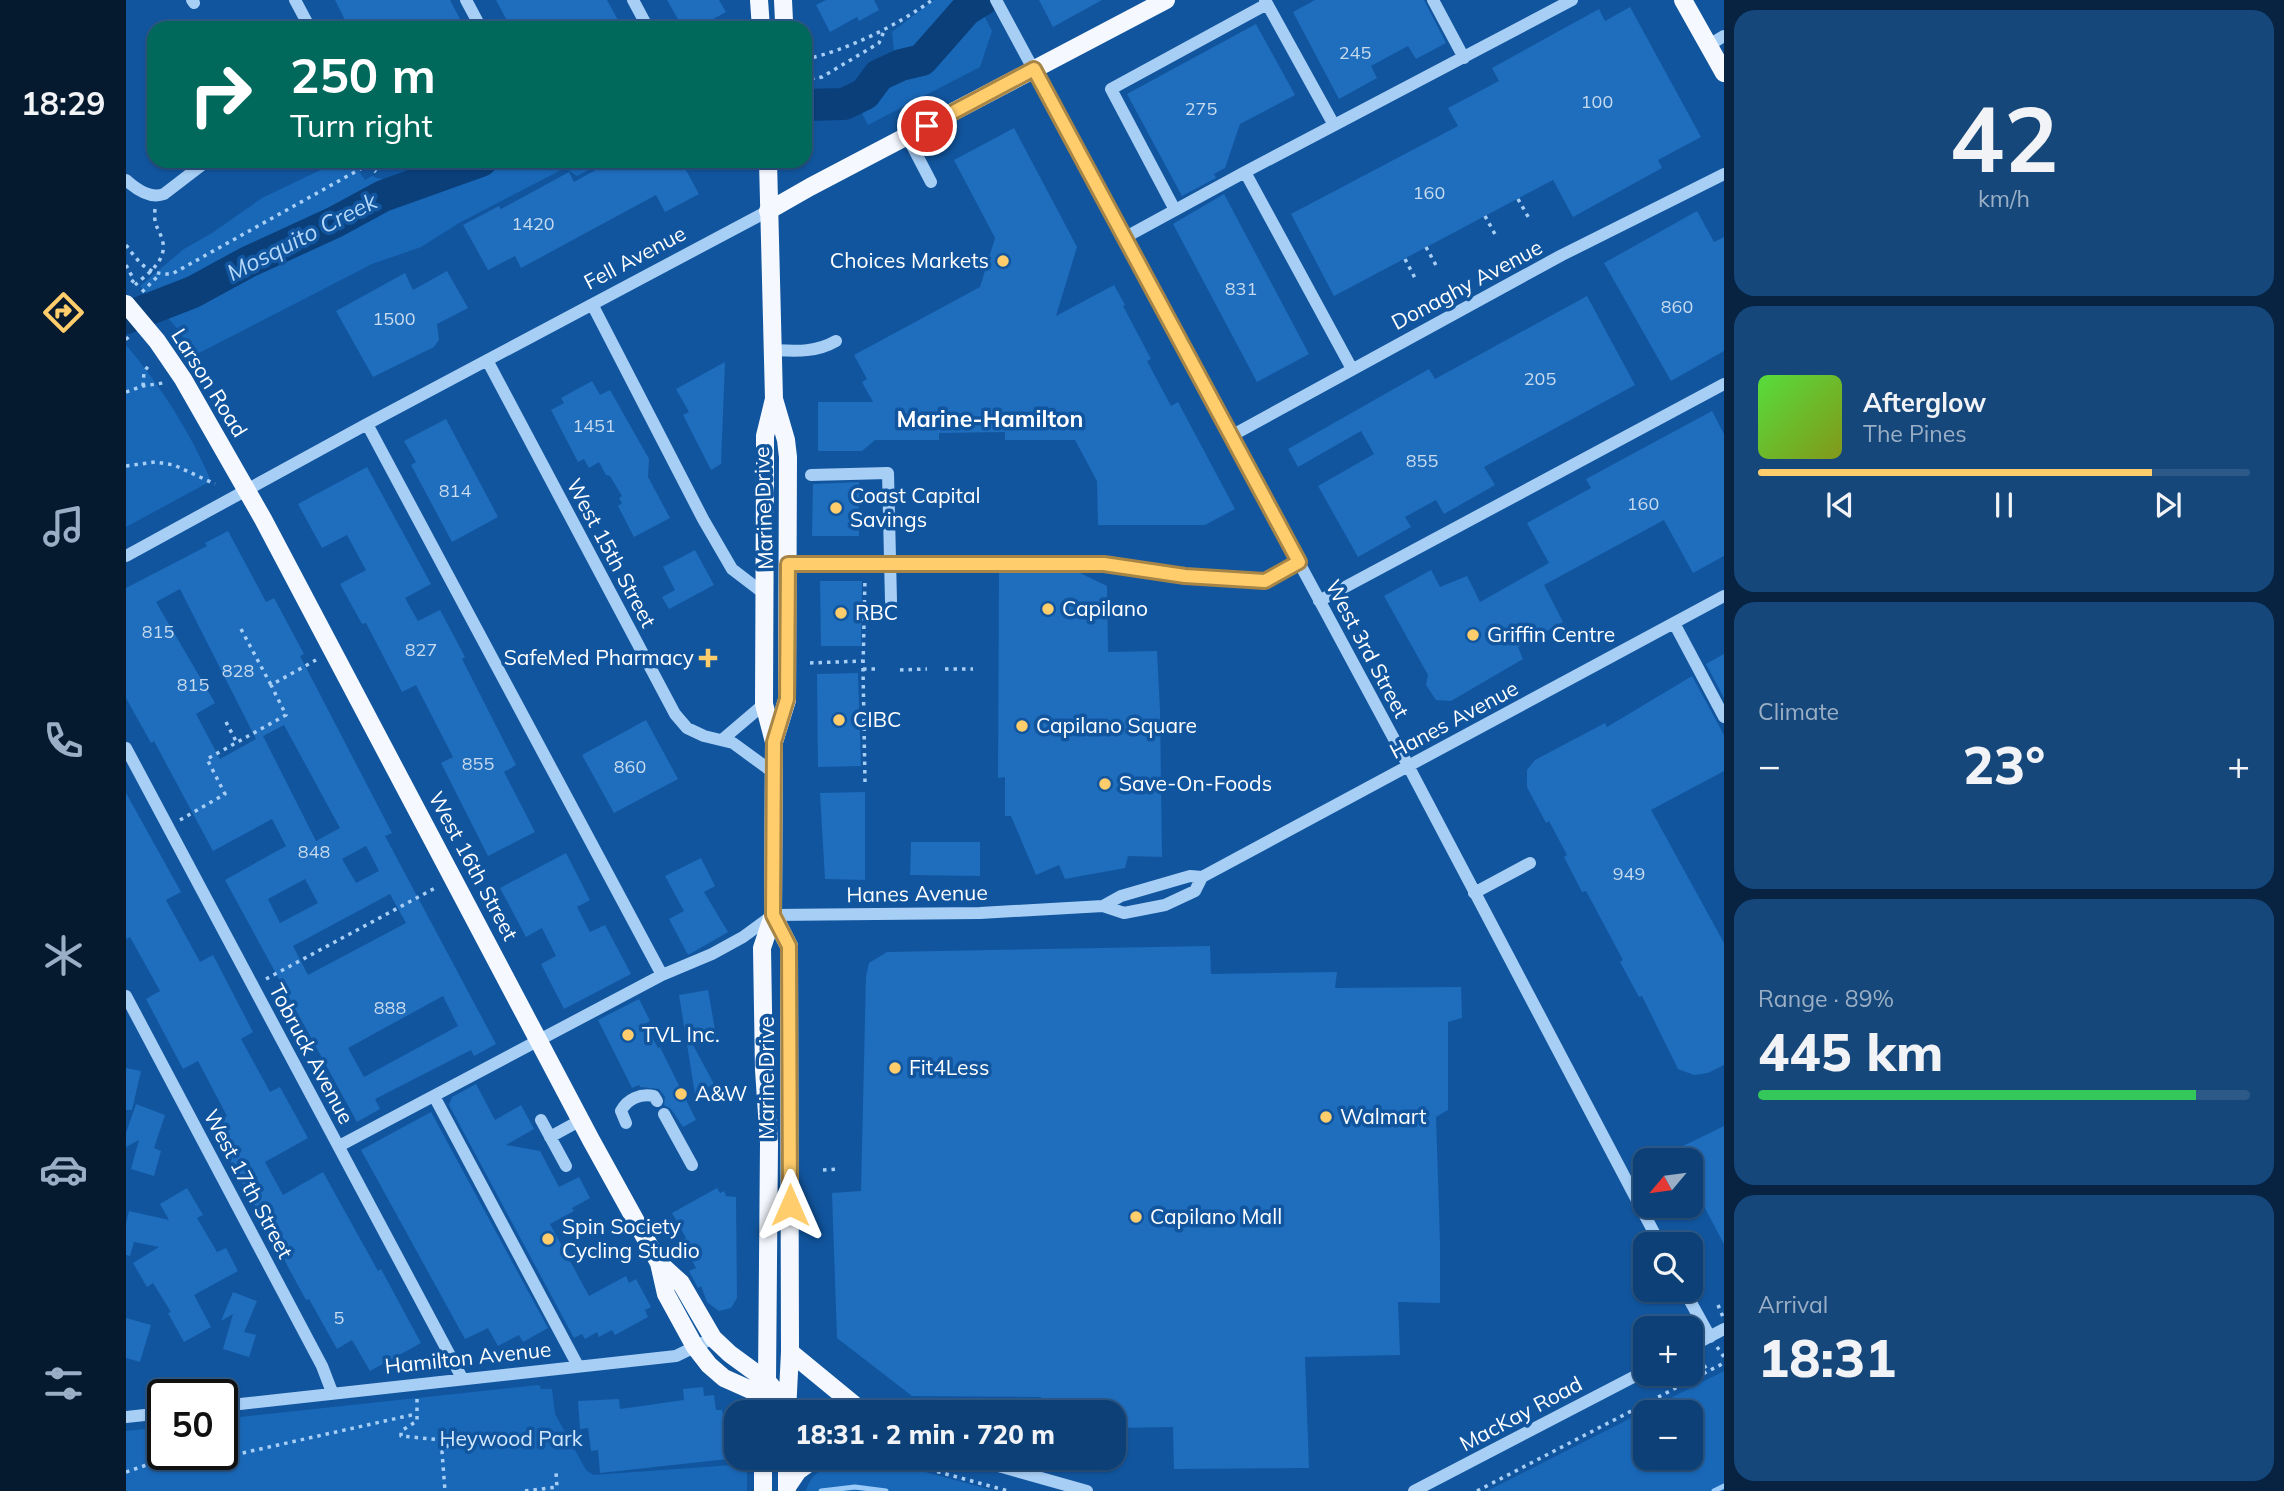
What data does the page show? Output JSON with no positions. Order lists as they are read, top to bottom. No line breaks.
{"streets":{"main road":["Fell Avenue","Larson Road","Marine Drive","West 16th Street"],"street":["Donaghy Avenue","West 15th Street","West 3rd Street","Hanes Avenue","Tobruck Avenue","West 17th Street","Hamilton Avenue","MacKay Road"]},"crossings":[["Fell Avenue","Larson Road"],["Fell Avenue","Marine Drive"],["Fell Avenue","West 15th Street"],["Fell Avenue","West 3rd Street"],["Fell Avenue","West 16th Street"],["Donaghy Avenue","West 3rd Street"],["Larson Road","West 16th Street"],["Marine Drive","West 15th Street"],["Marine Drive","Hanes Avenue"],["Marine Drive","West 16th Street"],["West 3rd Street","Hanes Avenue"],["West 16th Street","Hamilton Avenue"],["Tobruck Avenue","Hamilton Avenue"],["West 17th Street","Hamilton Avenue"]],"districts":["Marine-Hamilton"],"water":["Mosquito Creek"],"parks":["Heywood Park"],"places":{"other":["Choices Markets","Coast Capital Savings","Capilano","RBC","Griffin Centre","CIBC","Capilano Square","Save-On-Foods","TVL Inc.","Fit4Less","A&W","Walmart","Capilano Mall","Spin Society Cycling Studio"],"health":["SafeMed Pharmacy"]},"house_numbers":["245","100","275","160","1420","831","860","1500","205","1451","855","814","160","815","827","828","815","855","860","848","949","888","5"],"north":"bottom left","page":{"tabs":"18:29","tile":[["42","km/h"],"Climate",["Range · 89%","445 km"],["Arrival","18:31"]],"turn":["250 m","Turn right"],"song":["Afterglow","The Pines"],"heat":["−","23°","+"],"map_buttons":["+","−"],"limit":"50","trip":"18:31 · 2 min · 720 m"}}
